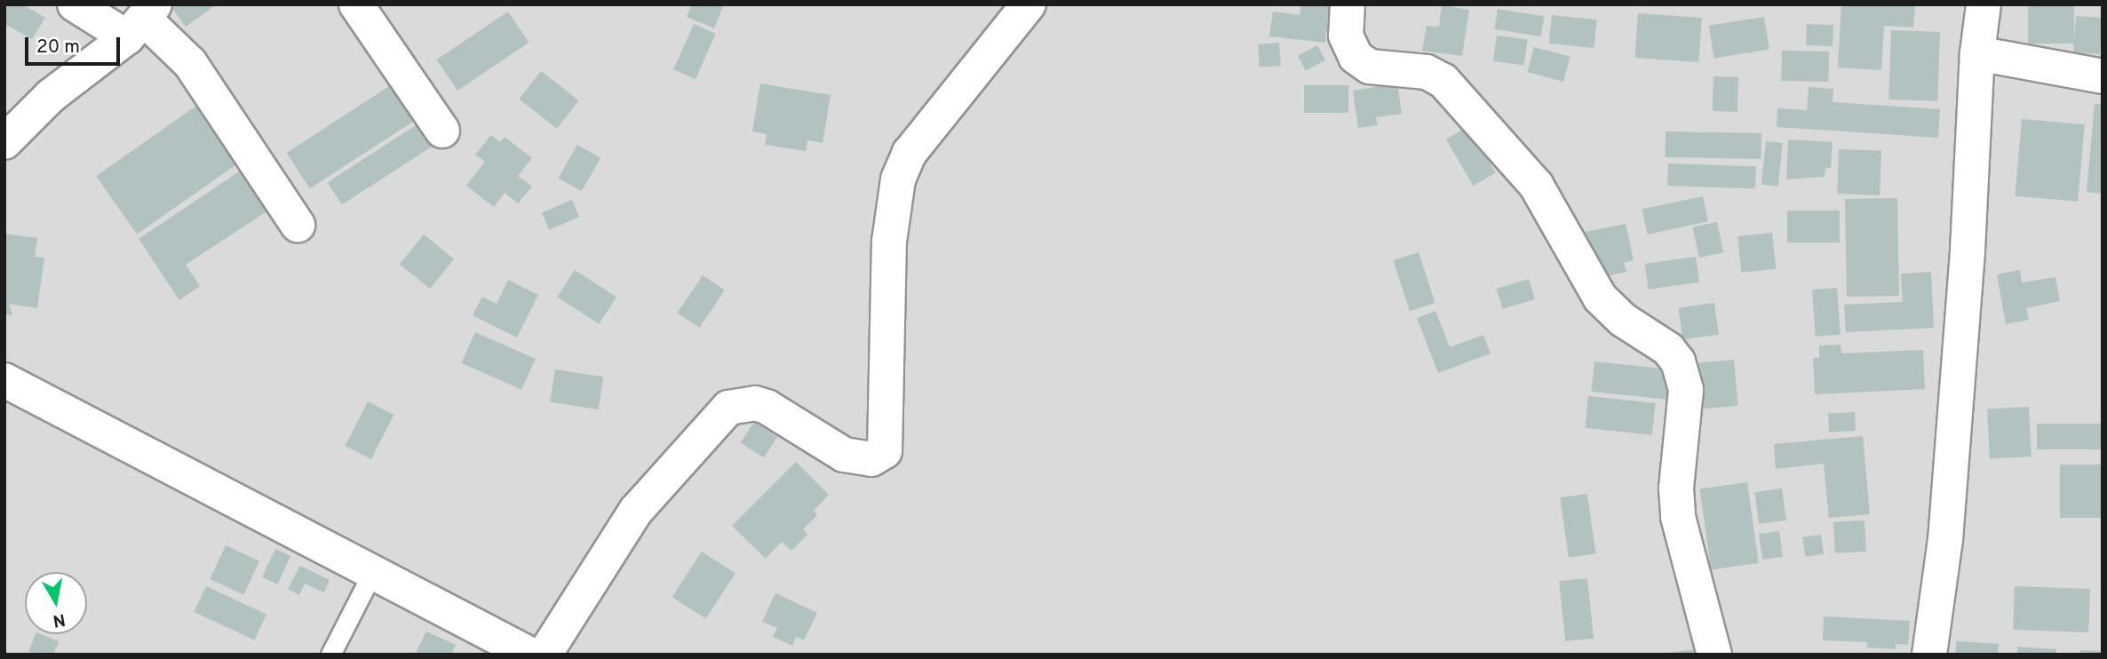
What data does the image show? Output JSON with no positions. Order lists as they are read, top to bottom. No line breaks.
{"scale_bar":"20 m","north":"bottom"}
